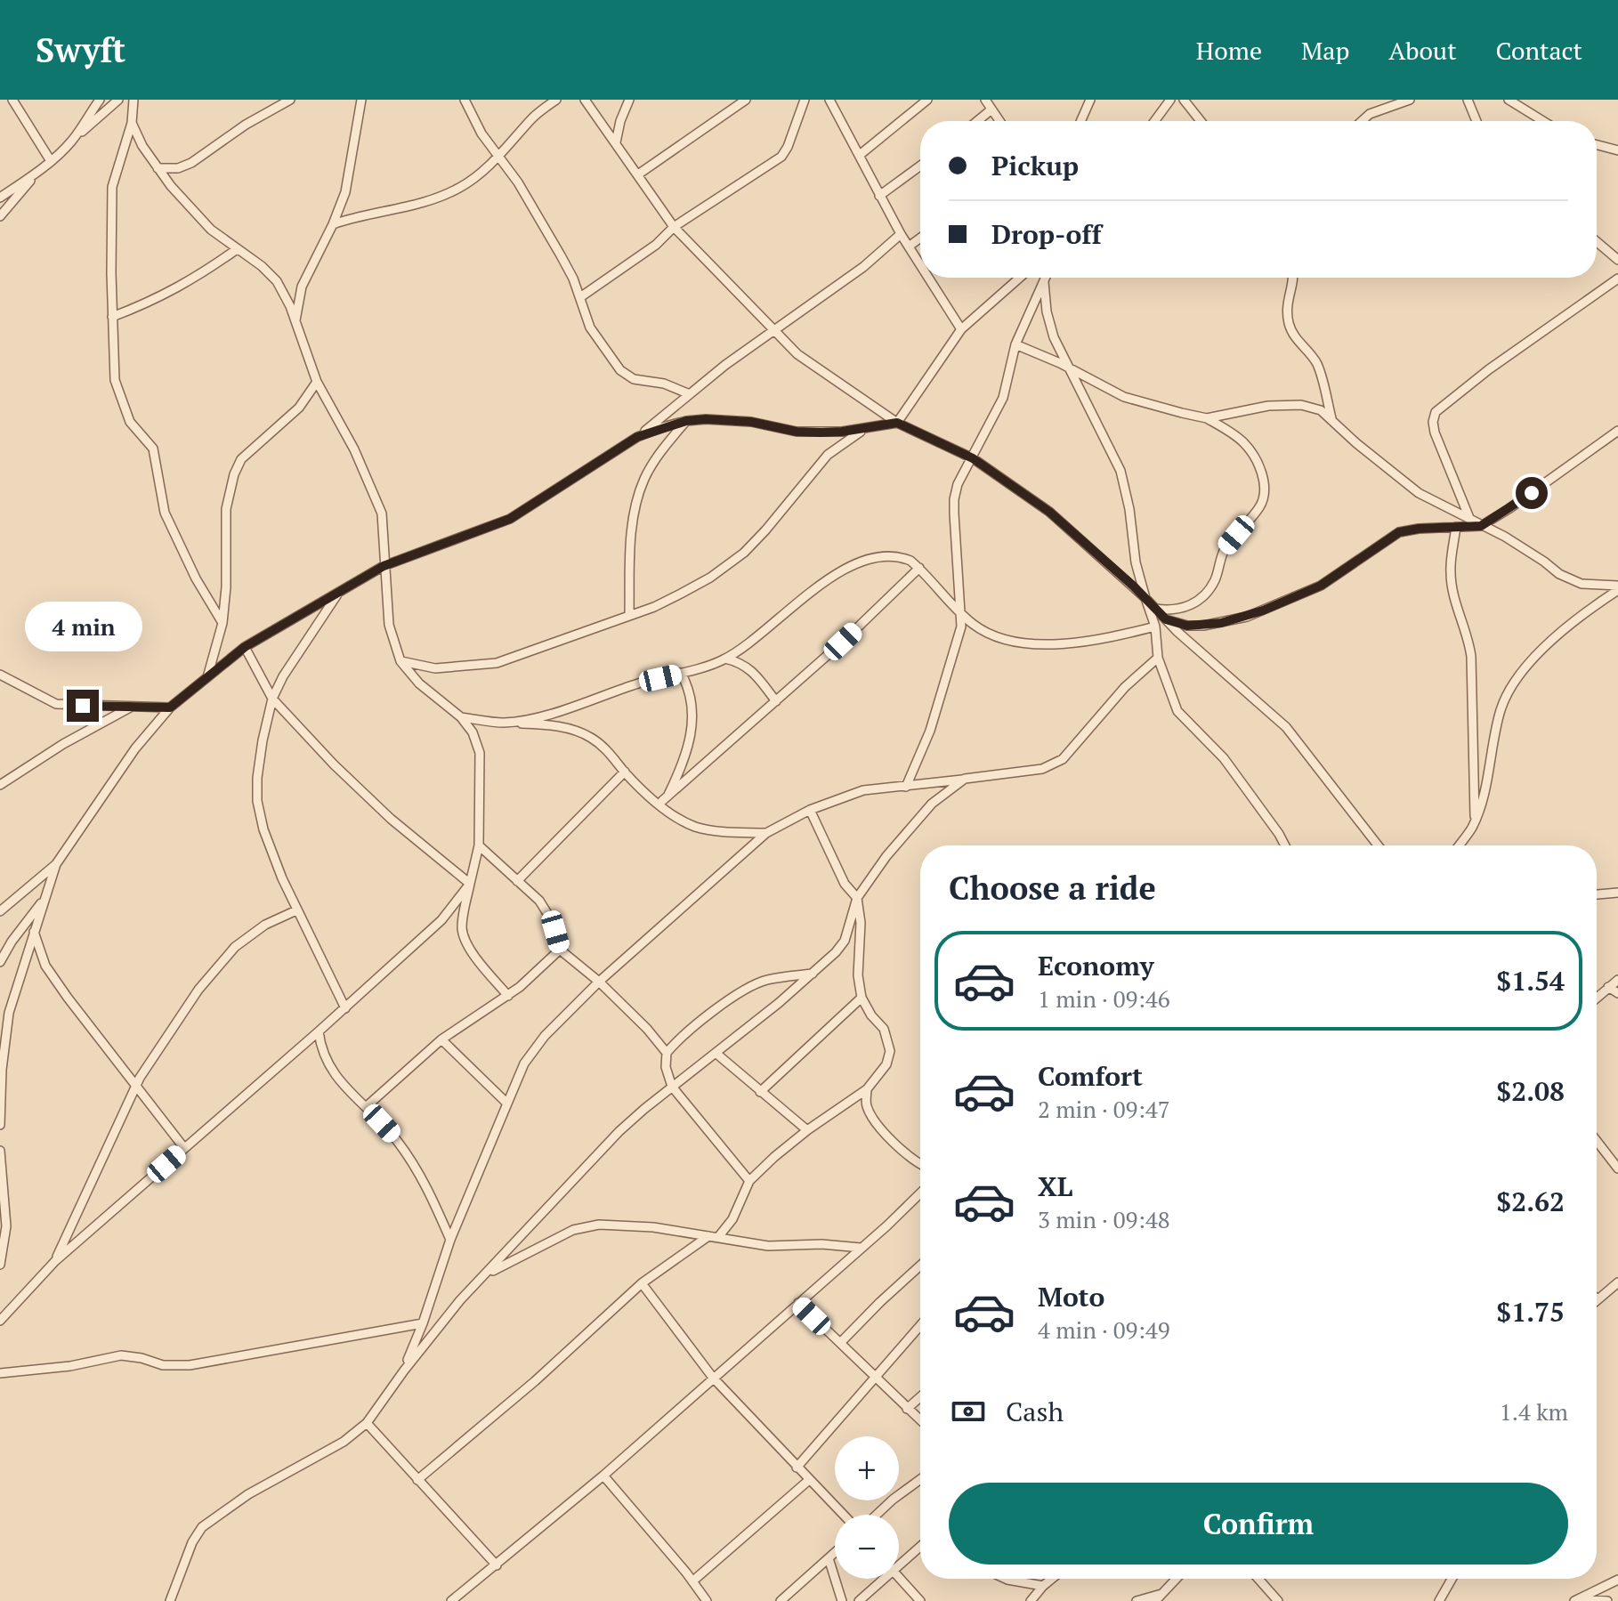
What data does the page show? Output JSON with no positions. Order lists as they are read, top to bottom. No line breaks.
{"page":{"header":"Swyft","nav":["Home","Map","About","Contact"],"banner":["Pickup","Drop-off"],"bubble":"4 min","heading":"Choose a ride","list":[{"name":"Economy","note":"1 min · 09:46","value":"$1.54"},{"name":"Comfort","note":"2 min · 09:47","value":"$2.08"},{"name":"XL","note":"3 min · 09:48","value":"$2.62"},{"name":"Moto","note":"4 min · 09:49","value":"$1.75"}],"pay":["Cash","1.4 km"],"map_buttons":["+","−"],"buttons":"Confirm"}}
